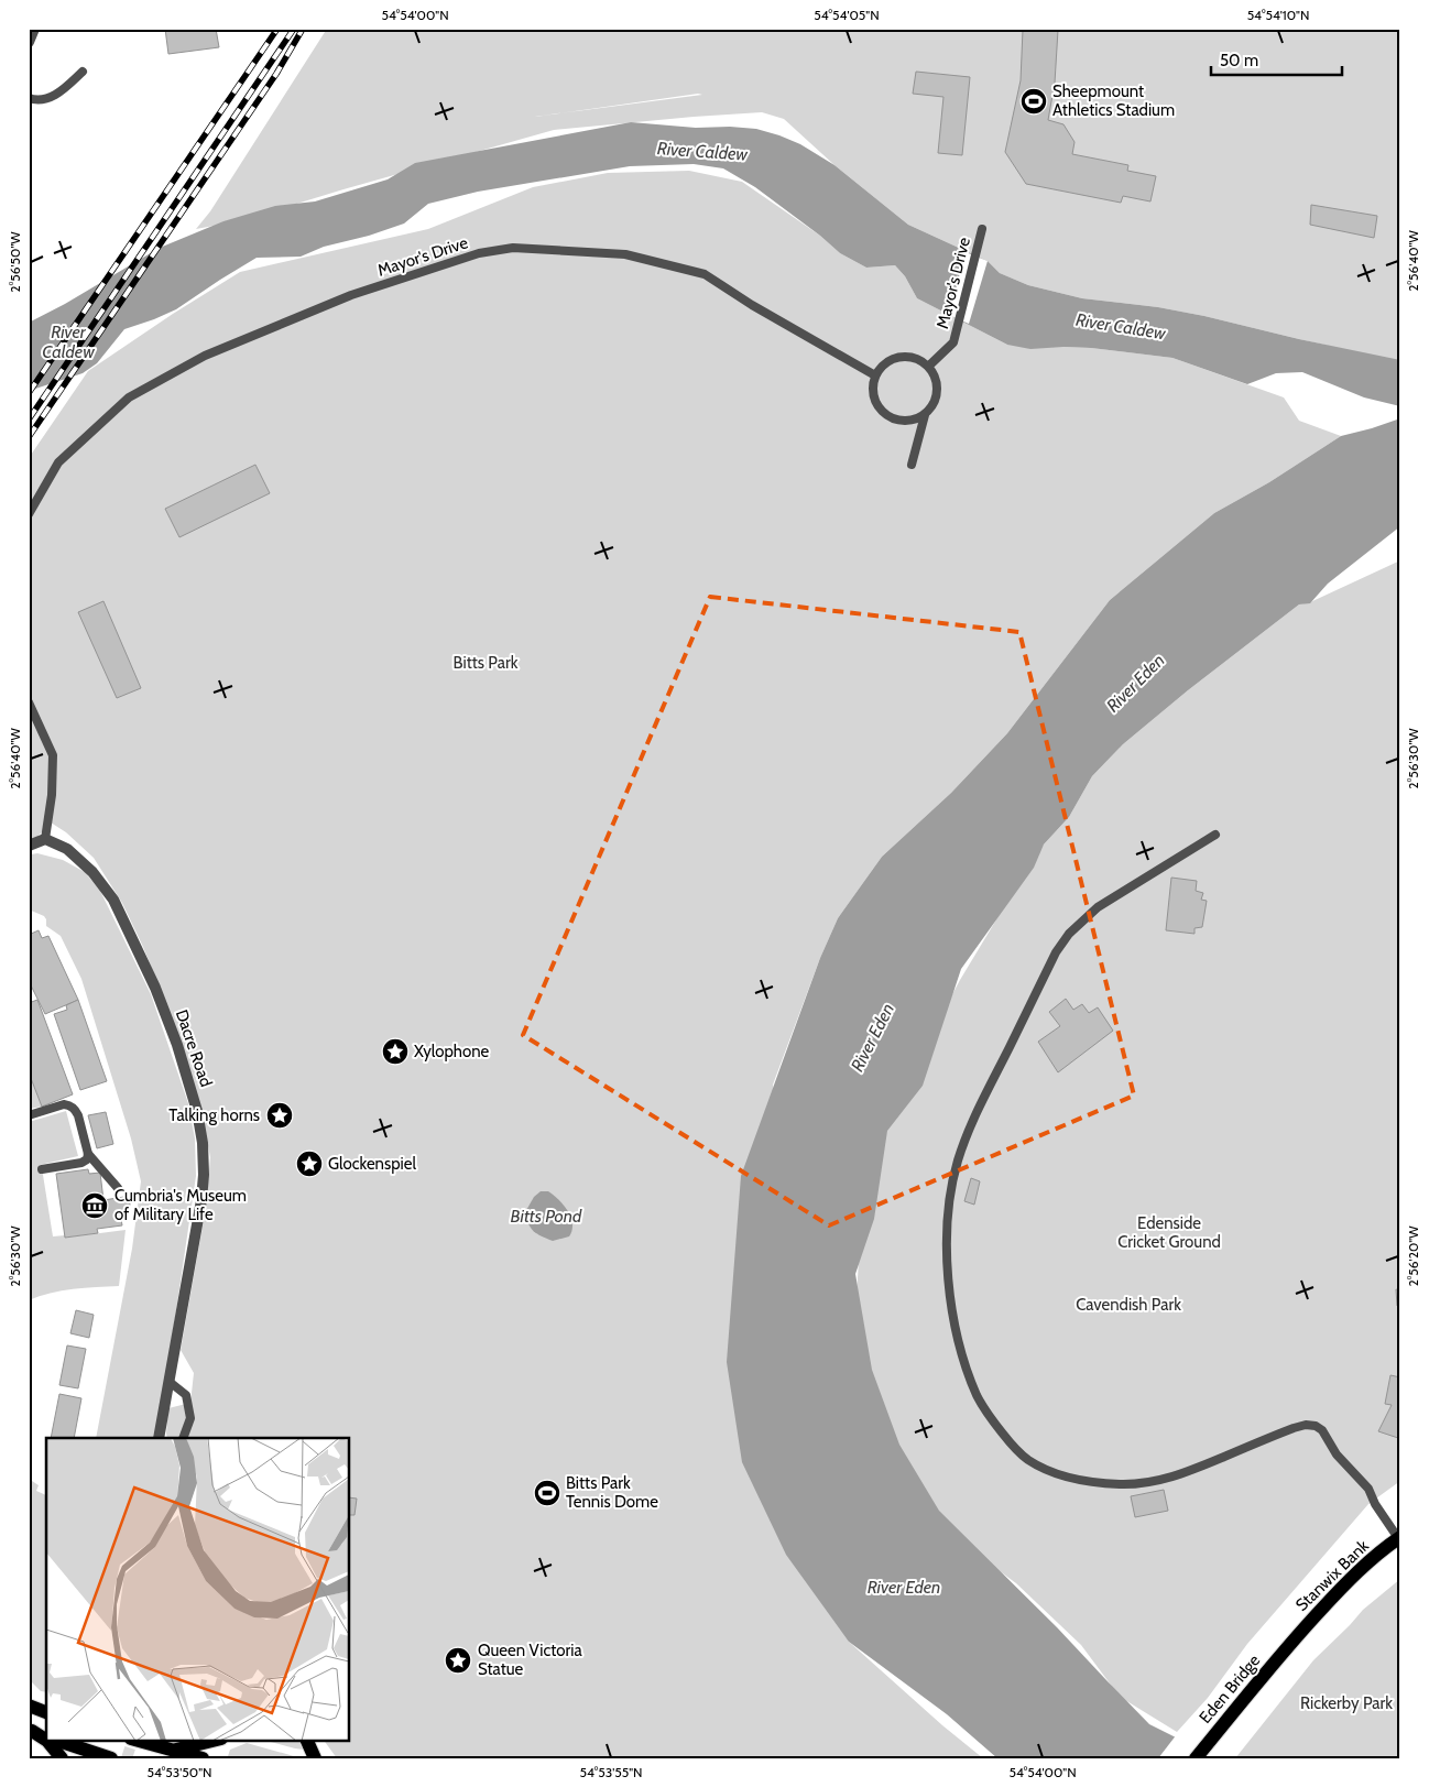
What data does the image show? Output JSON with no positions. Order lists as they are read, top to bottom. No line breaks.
{"streets":{"main road":["Stanwix Bank","Eden Bridge"],"street":["Dacre Road"],"lane":["Mayor's Drive"]},"crossings":[["Stanwix Bank","Eden Bridge"]],"water":["River Caldew","River Eden","Bitts Pond"],"parks":["Bitts Park","Edenside Cricket Ground","Cavendish Park","Rickerby Park"],"places":{"sports":["Sheepmount Athletics Stadium","Bitts Park Tennis Dome"],"place":["Xylophone","Talking horns","Glockenspiel","Queen Victoria Statue"],"museum":["Cumbria's Museum of Military Life"]},"scale_bar":"50 m","coordinates":["54°54'00\"N","54°54'05\"N","54°54'10\"N","2°56'40\"W","2°56'50\"W","2°56'30\"W","2°56'20\"W","54°53'50\"N","54°53'55\"N"]}
